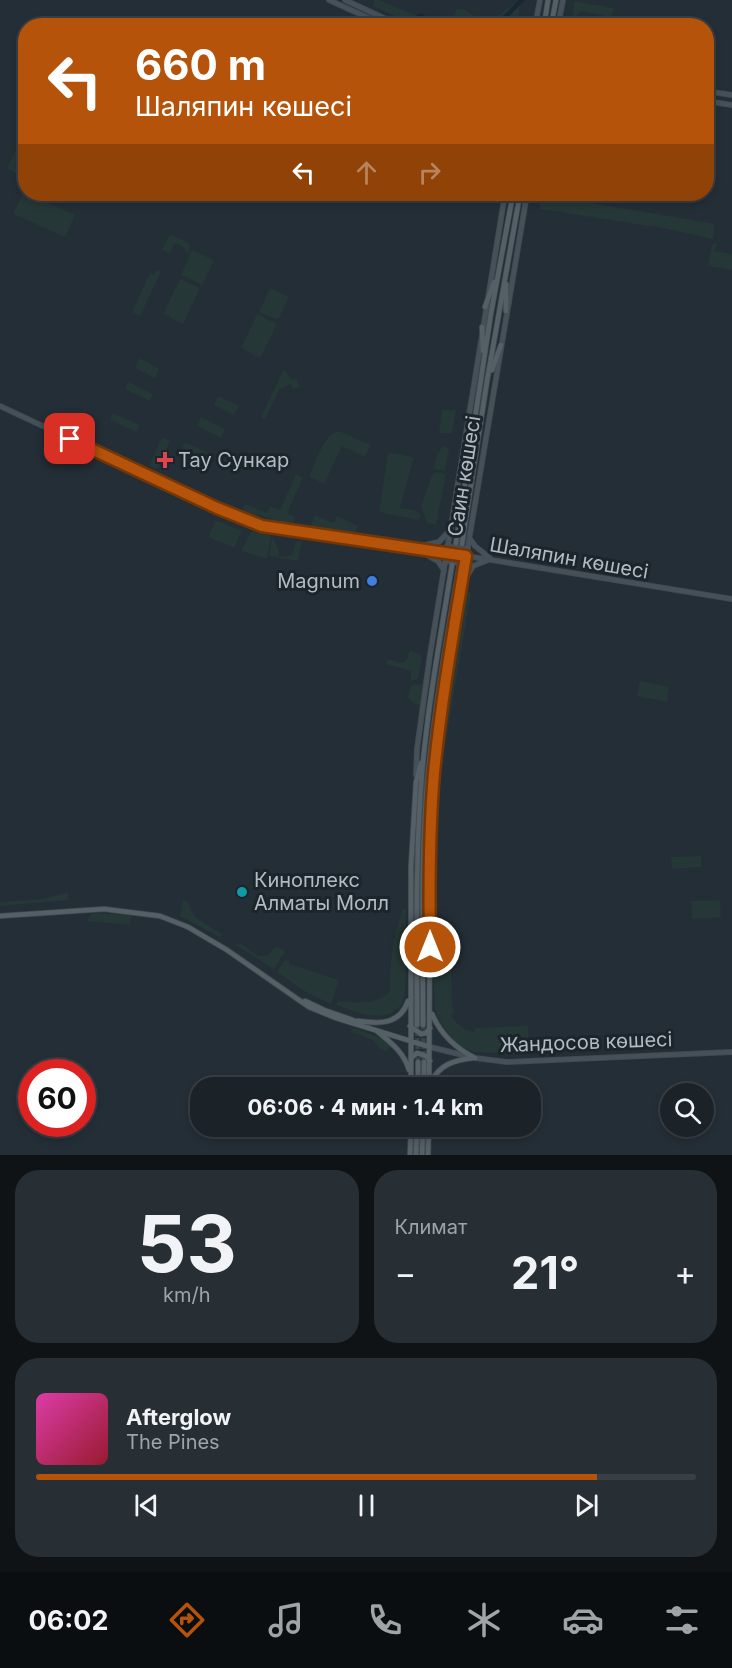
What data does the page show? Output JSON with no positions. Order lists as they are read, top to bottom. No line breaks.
{"streets":{"main road":["Саин көшесі","Шаляпин көшесі","Жандосов көшесі"]},"crossings":[["Саин көшесі","Шаляпин көшесі"],["Саин көшесі","Жандосов көшесі"]],"places":{"health":["Тау Сункар"],"other":["Magnum","Киноплекс Алматы Молл"]},"page":{"turn":["660 m","Шаляпин көшесі"],"limit":"60","trip":"06:06 · 4 мин · 1.4 km","tile":[["53","km/h"],"Климат"],"heat":["−","21°","+"],"song":["Afterglow","The Pines"],"tabs":"06:02"}}
